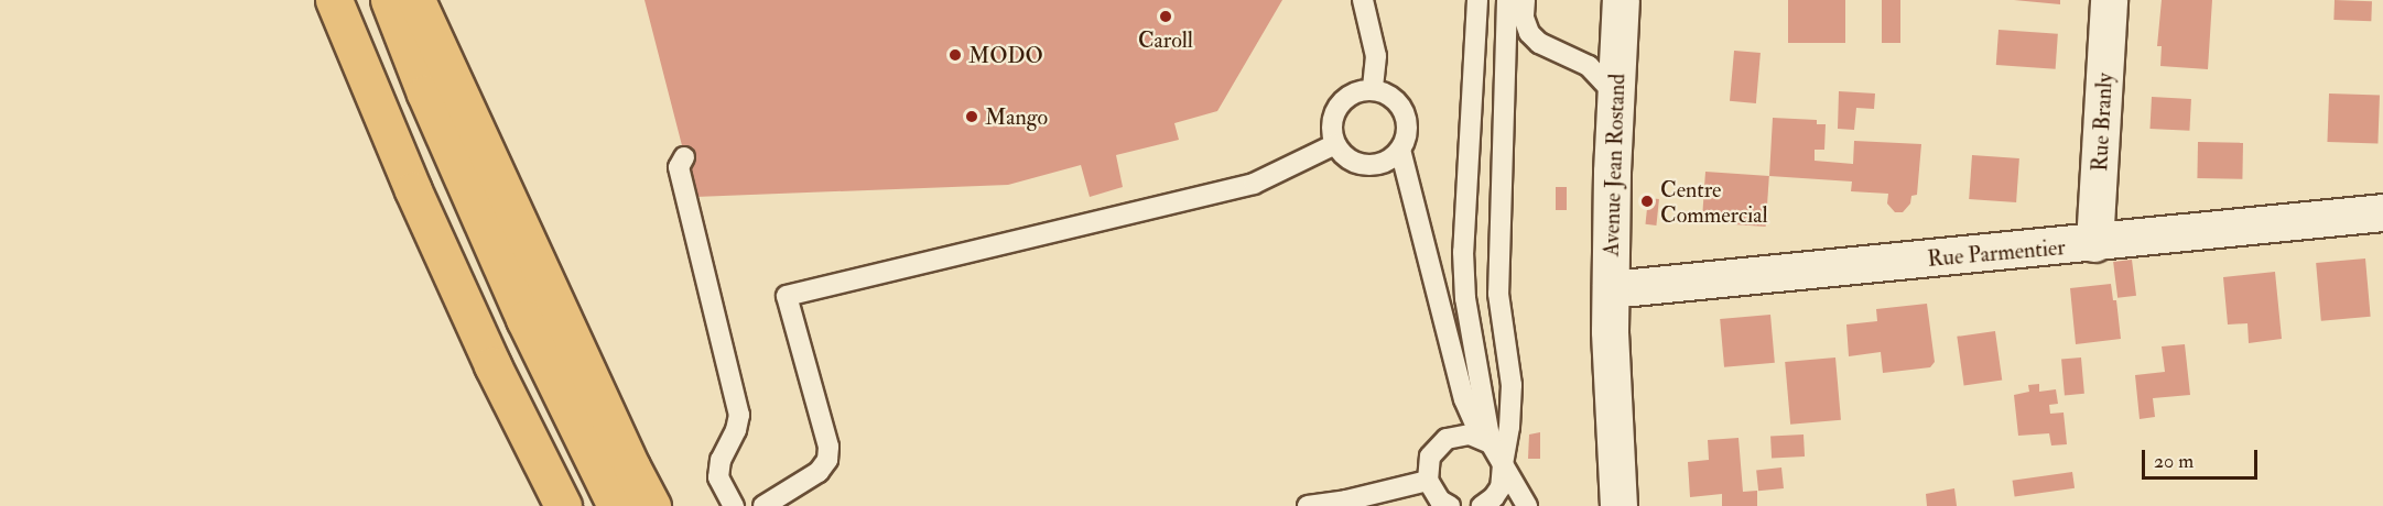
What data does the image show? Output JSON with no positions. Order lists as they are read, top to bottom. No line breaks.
{"streets":{"street":["Rue Branly","Avenue Jean Rostand","Rue Parmentier"]},"crossings":[["Rue Branly","Rue Parmentier"],["Avenue Jean Rostand","Rue Parmentier"]],"places":["Caroll","MODO","Mango","Centre Commercial"],"scale_bar":"20 m"}
